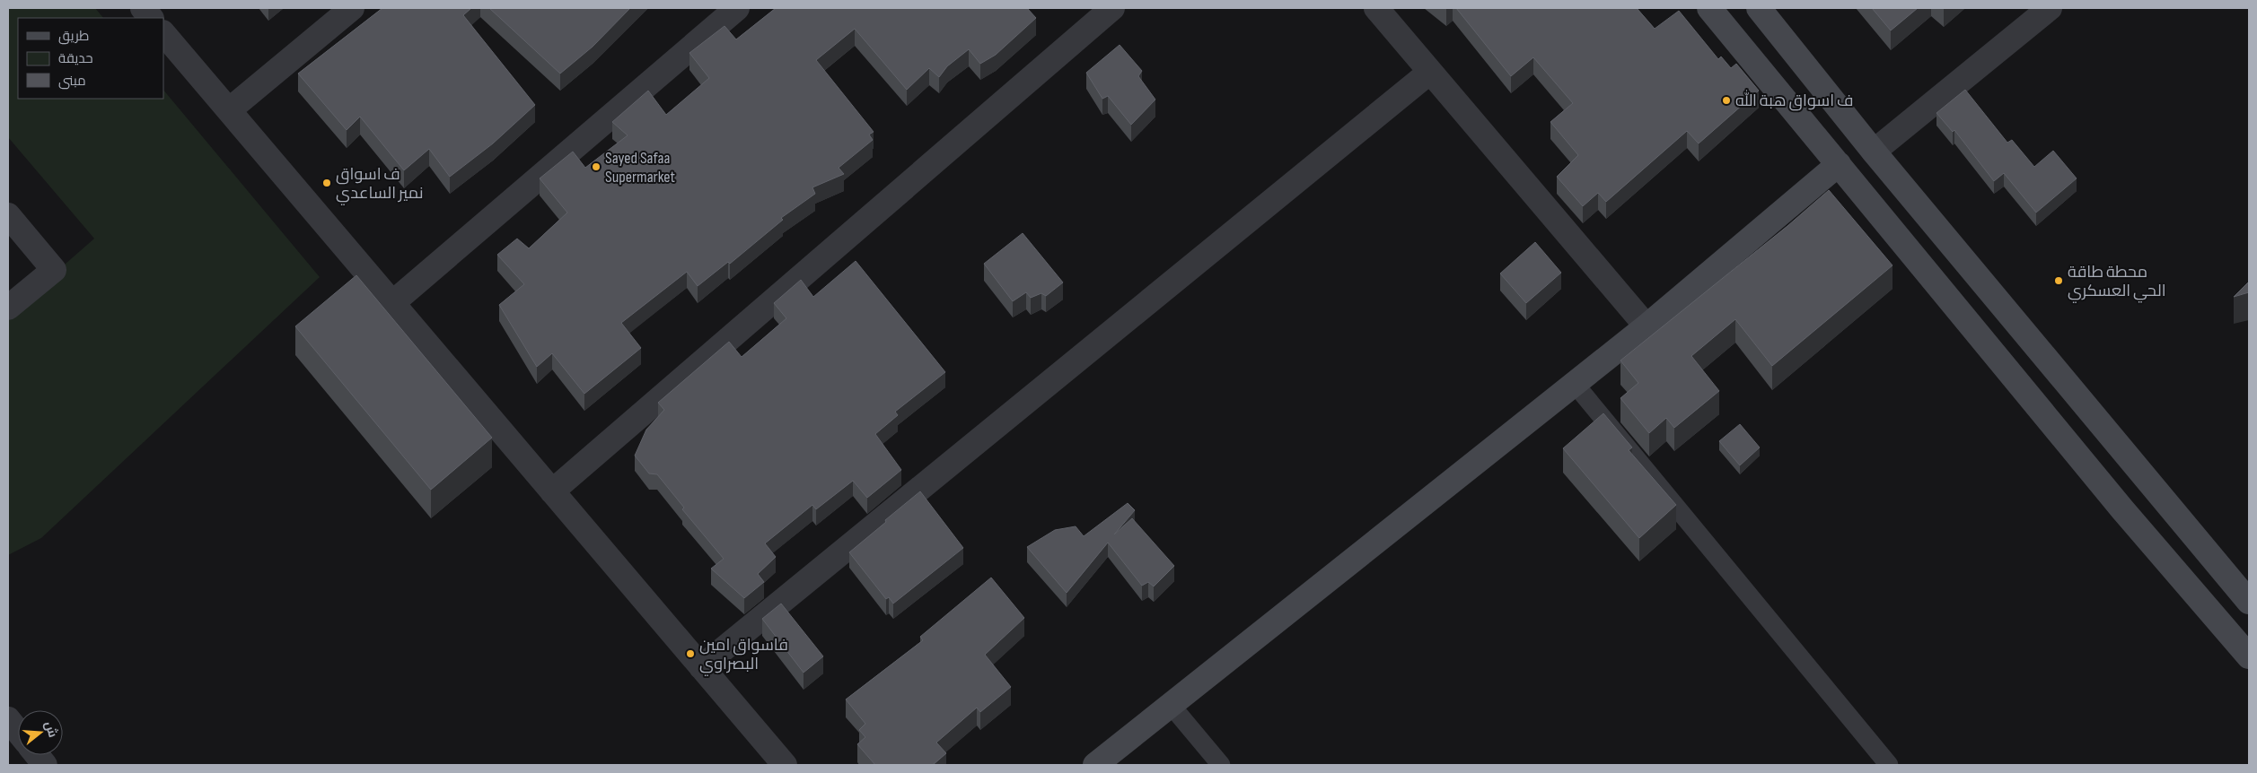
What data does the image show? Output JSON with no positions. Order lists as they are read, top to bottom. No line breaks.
{"places":["ف اسواق هبة الله","Sayed Safaa Supermarket","ف اسواق نمير الساعدي","محطة طاقة الحي العسكري","فاسواق امين البصراوي"],"legend":["طريق","حديقة","مبنى"],"north":"right"}
